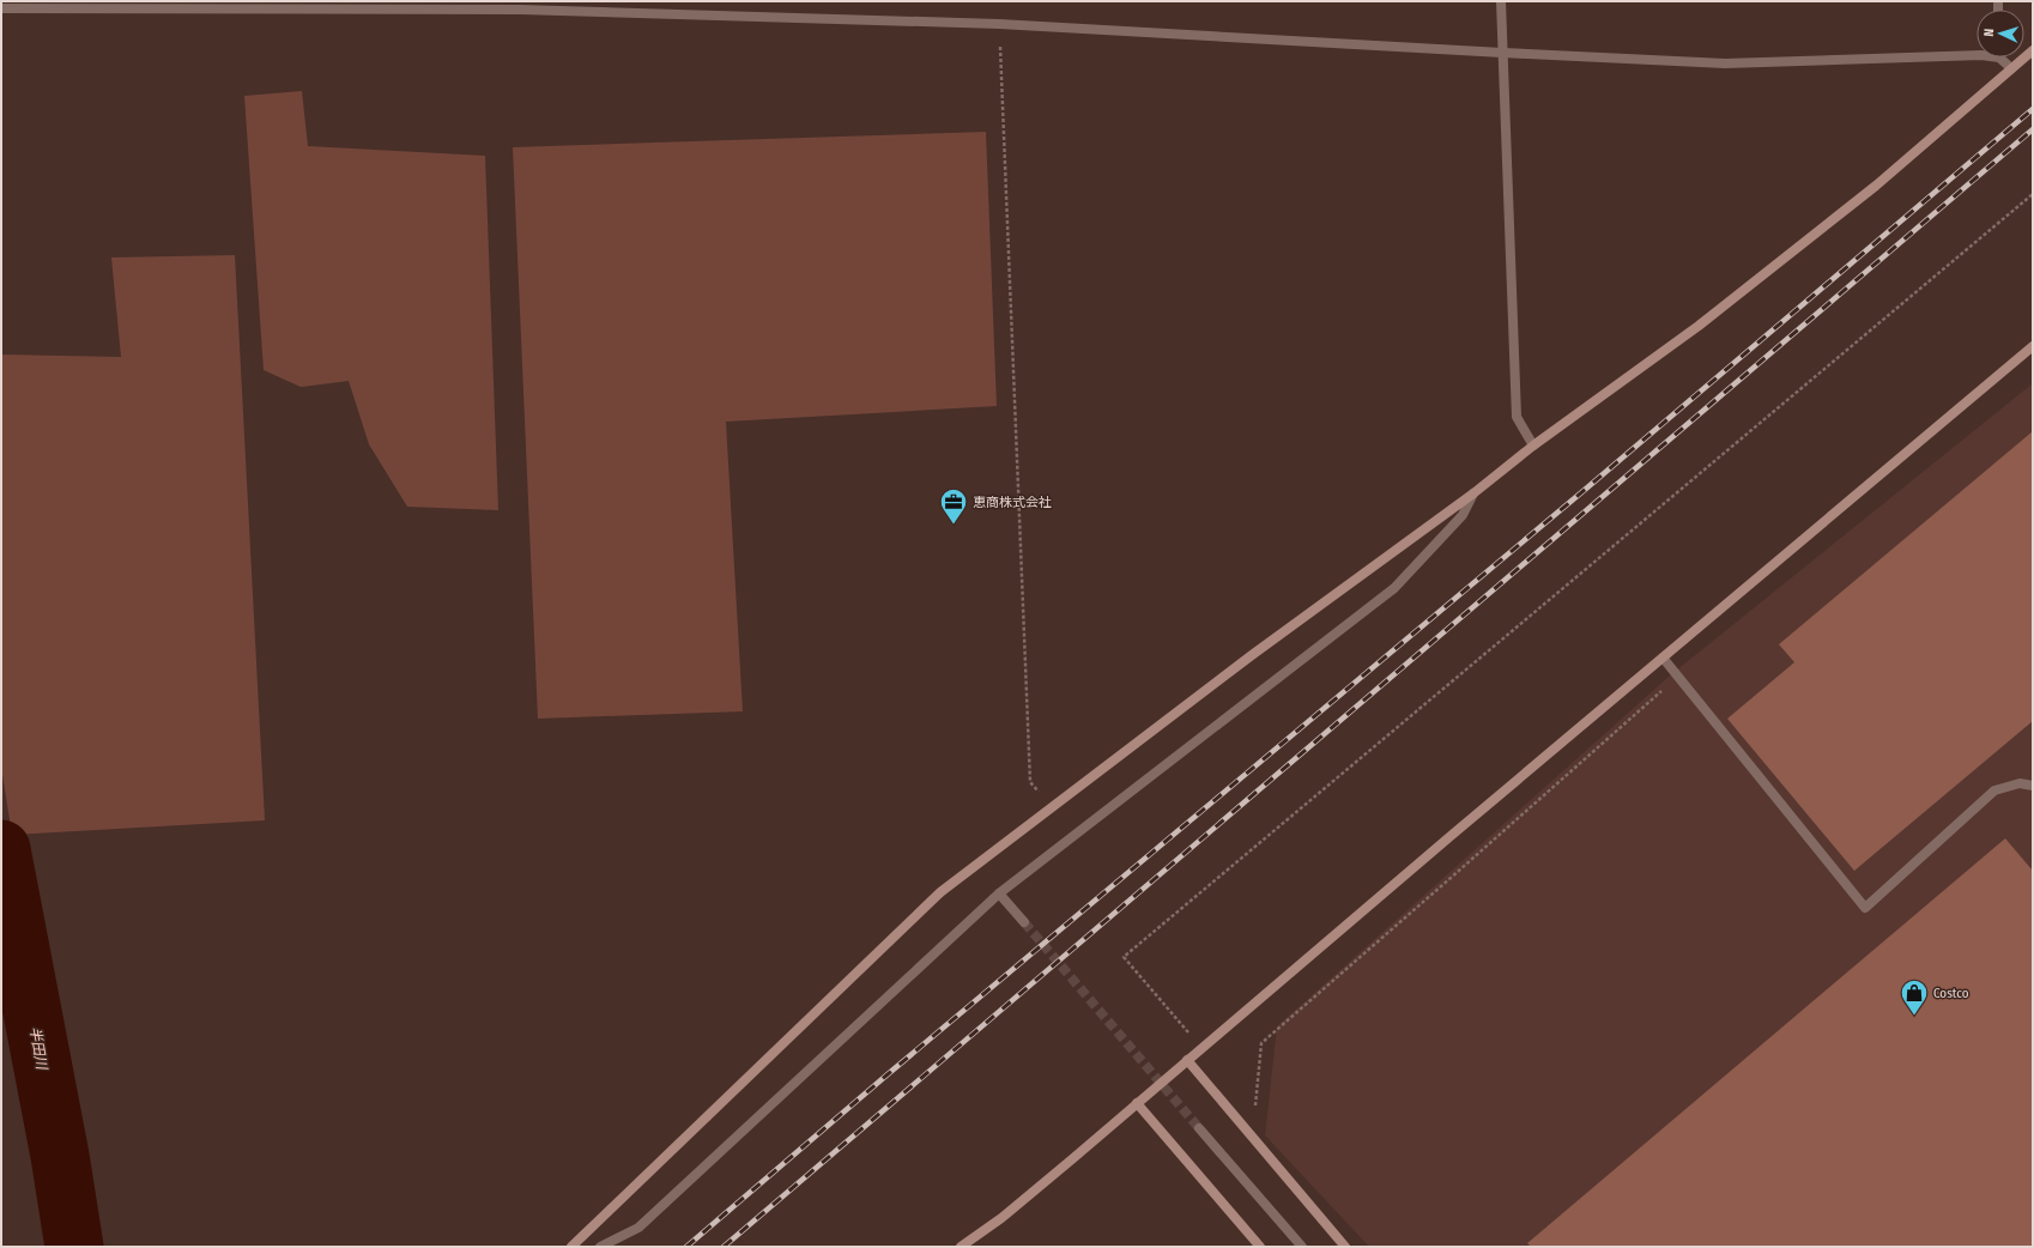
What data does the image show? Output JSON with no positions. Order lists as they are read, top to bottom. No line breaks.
{"water":["半田川"],"places":{"office":["恵商株式会社"],"shop":["Costco"]},"north":"left"}
